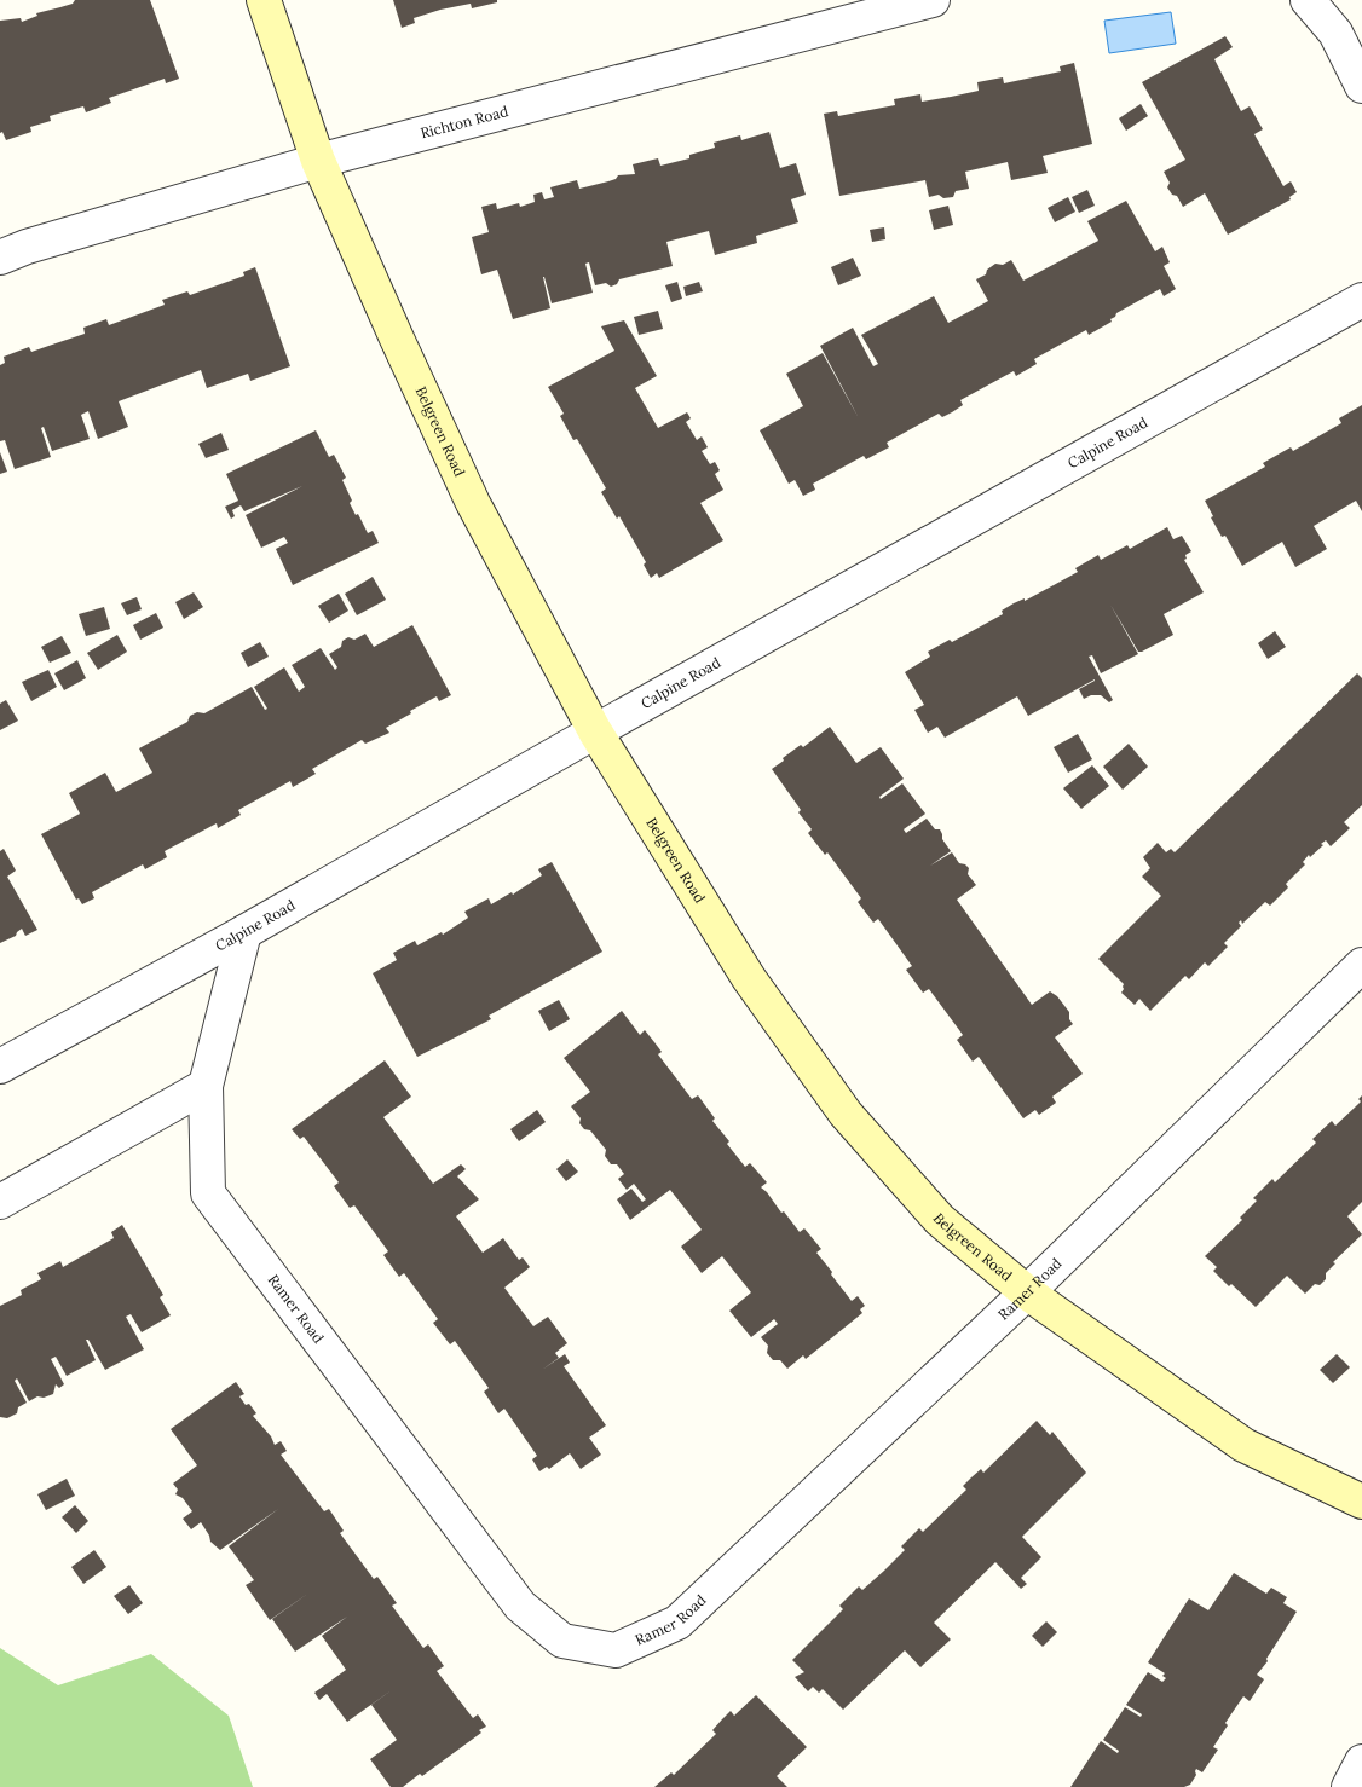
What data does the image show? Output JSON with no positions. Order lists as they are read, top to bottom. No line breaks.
{"streets":{"street":["Richton Road","Belgreen Road","Calpine Road","Ramer Road"]},"crossings":[["Richton Road","Belgreen Road"],["Belgreen Road","Calpine Road"],["Belgreen Road","Ramer Road"],["Calpine Road","Ramer Road"]]}
